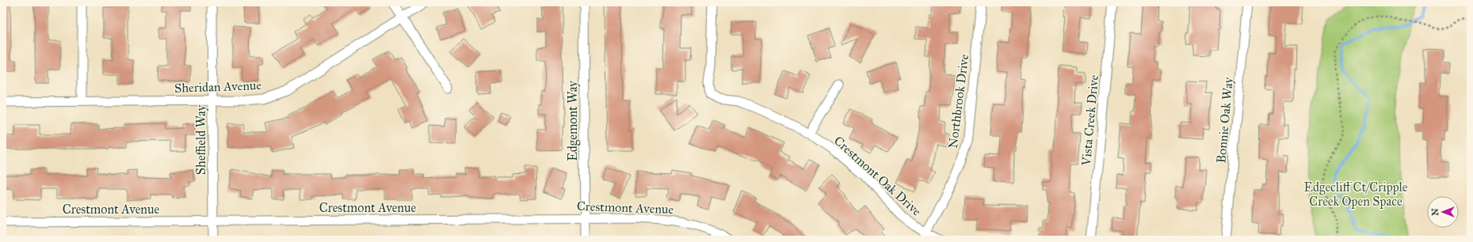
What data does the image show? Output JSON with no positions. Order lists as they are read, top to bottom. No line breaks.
{"streets":{"street":["Sheridan Avenue","Northbrook Drive","Vista Creek Drive","Bonnie Oak Way","Edgemont Way","Sheffield Way","Crestmont Oak Drive","Crestmont Avenue"]},"crossings":[["Sheridan Avenue","Sheffield Way"],["Northbrook Drive","Crestmont Oak Drive"],["Edgemont Way","Crestmont Avenue"],["Sheffield Way","Crestmont Avenue"]],"parks":["Edgecliff Ct/Cripple Creek Open Space"],"north":"left"}
